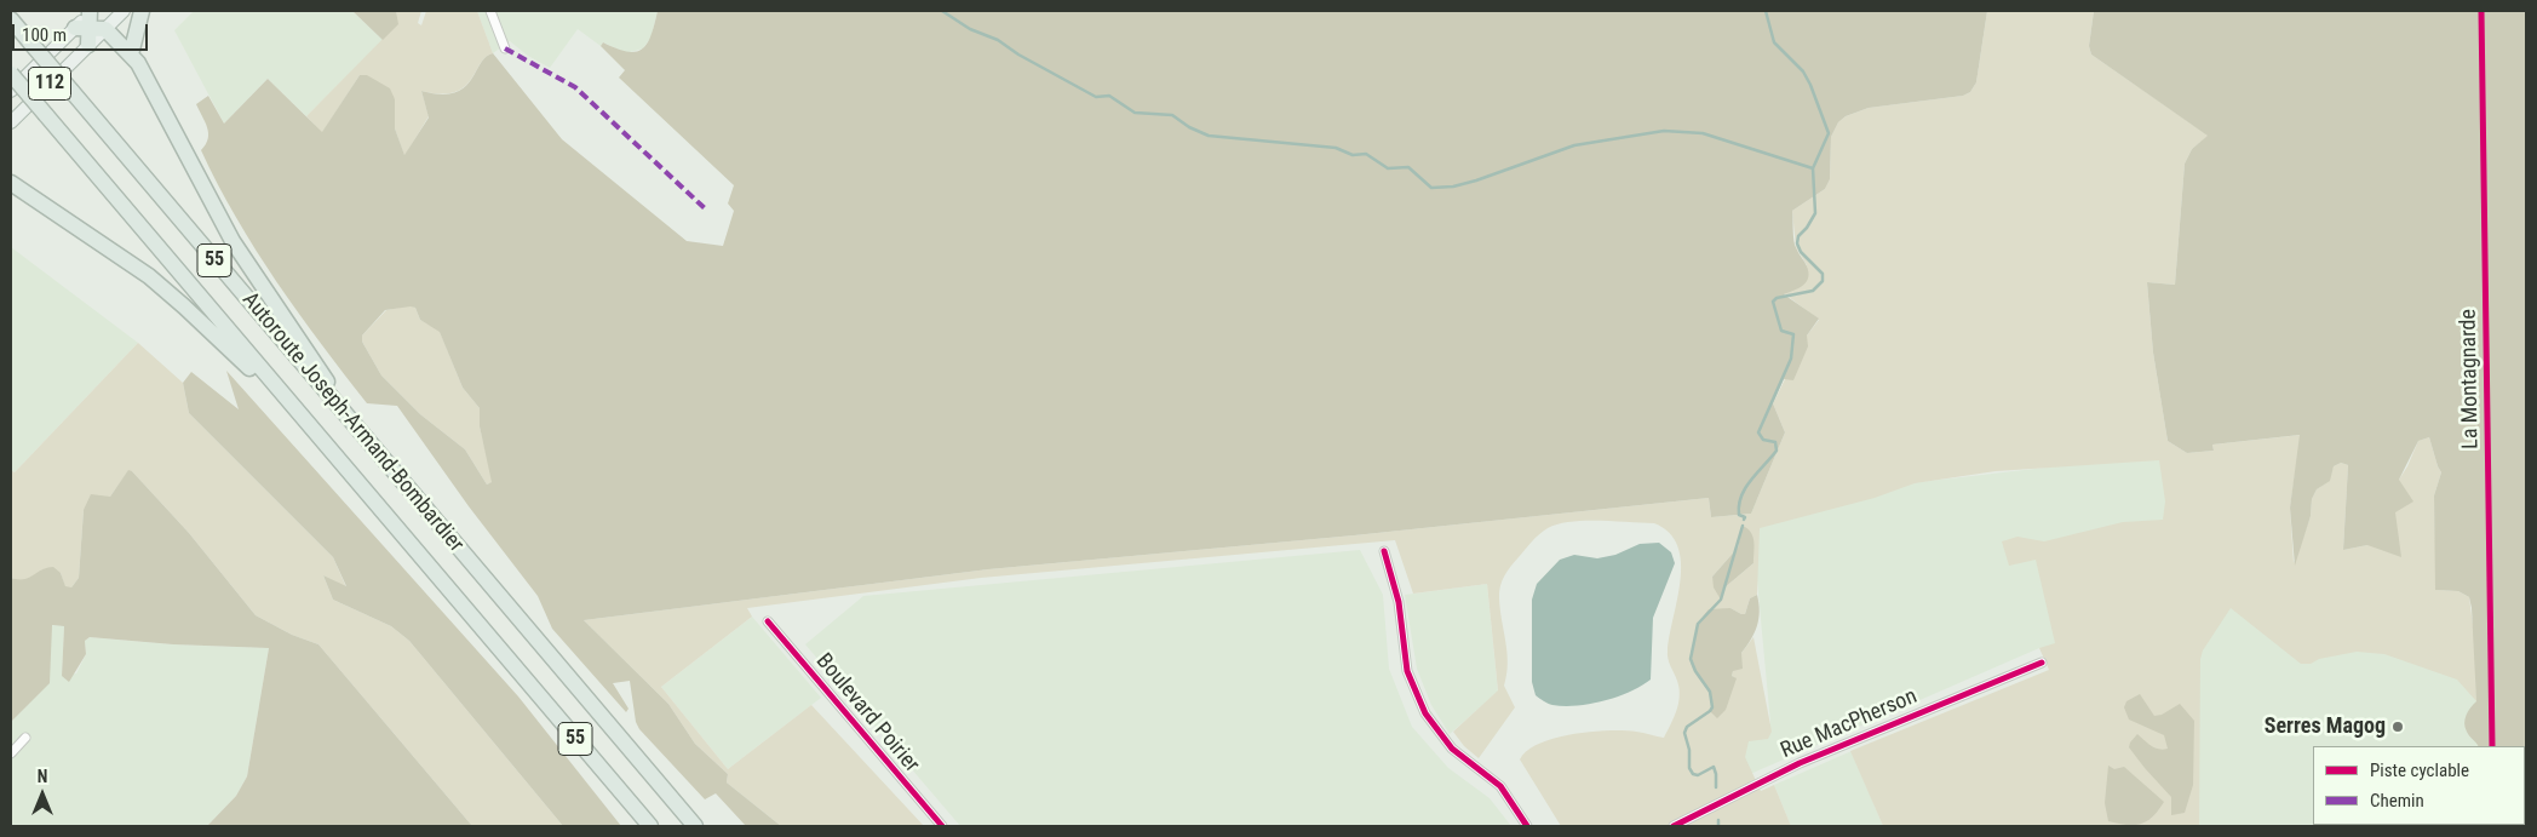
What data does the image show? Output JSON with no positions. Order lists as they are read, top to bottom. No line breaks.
{"streets":{"highway":["55","Autoroute Joseph-Armand-Bombardier"],"main road":["112"],"street":["Boulevard Poirier","Rue MacPherson"],"cycle path":["La Montagnarde"]},"places":["Serres Magog"],"legend":["Piste cyclable","Chemin"],"scale_bar":"100 m","north":"top"}
